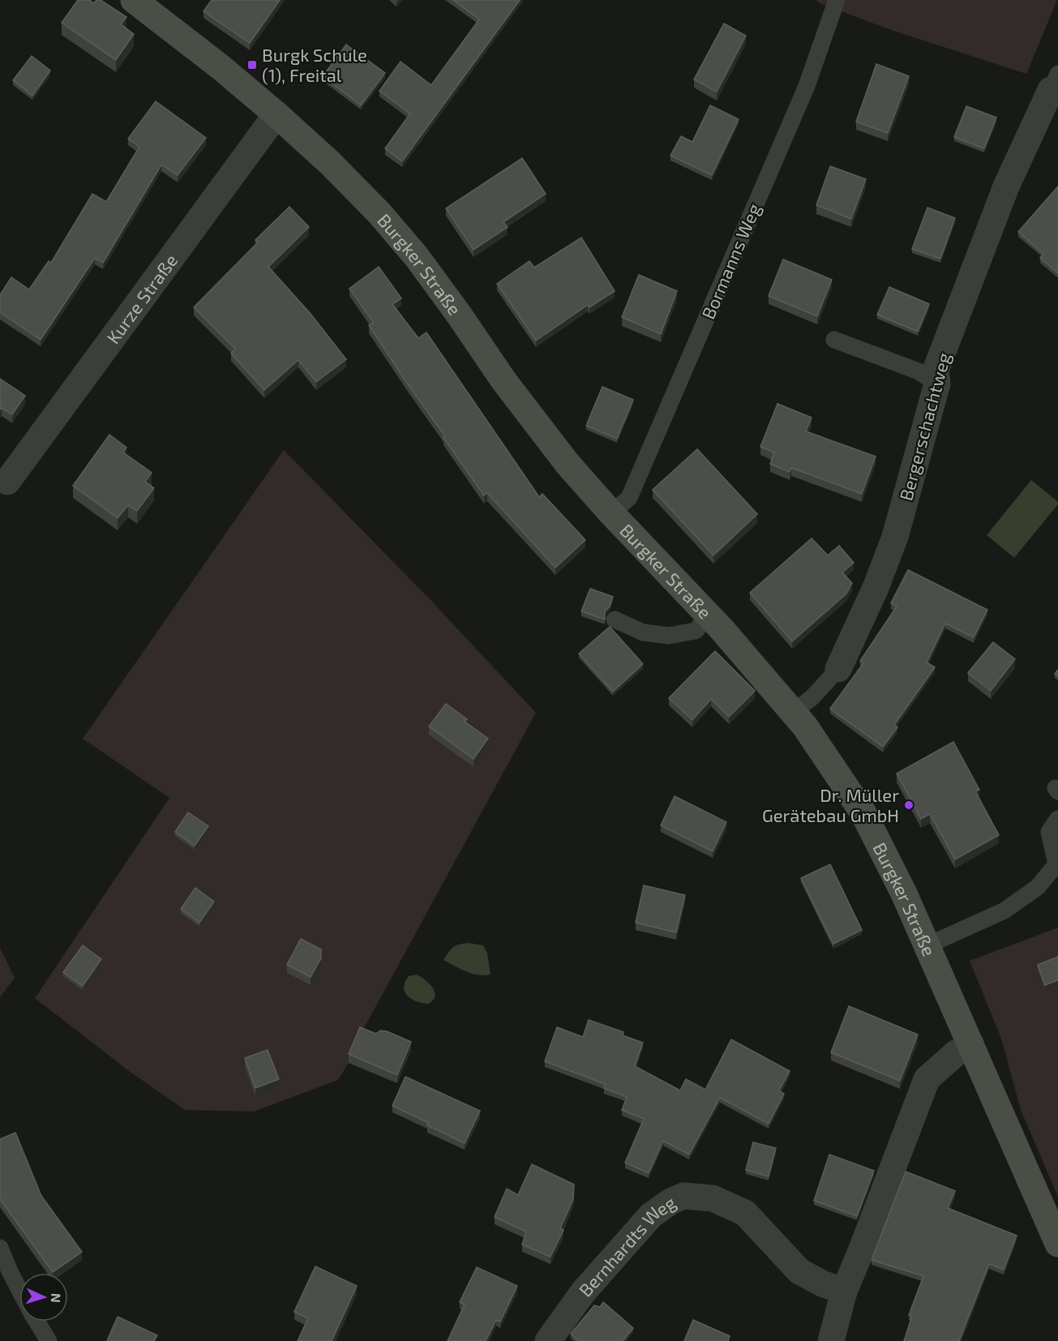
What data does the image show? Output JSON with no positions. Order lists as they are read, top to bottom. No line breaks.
{"streets":{"main road":["Burgker Straße"],"street":["Kurze Straße","Bergerschachtweg","Bernhardts Weg"],"lane":["Bormanns Weg"]},"crossings":[["Bormanns Weg","Burgker Straße"],["Burgker Straße","Kurze Straße"],["Burgker Straße","Bergerschachtweg"]],"places":{"transit":["Burgk Schule (1), Freital"],"other":["Dr. Müller Gerätebau GmbH"]},"north":"right"}
